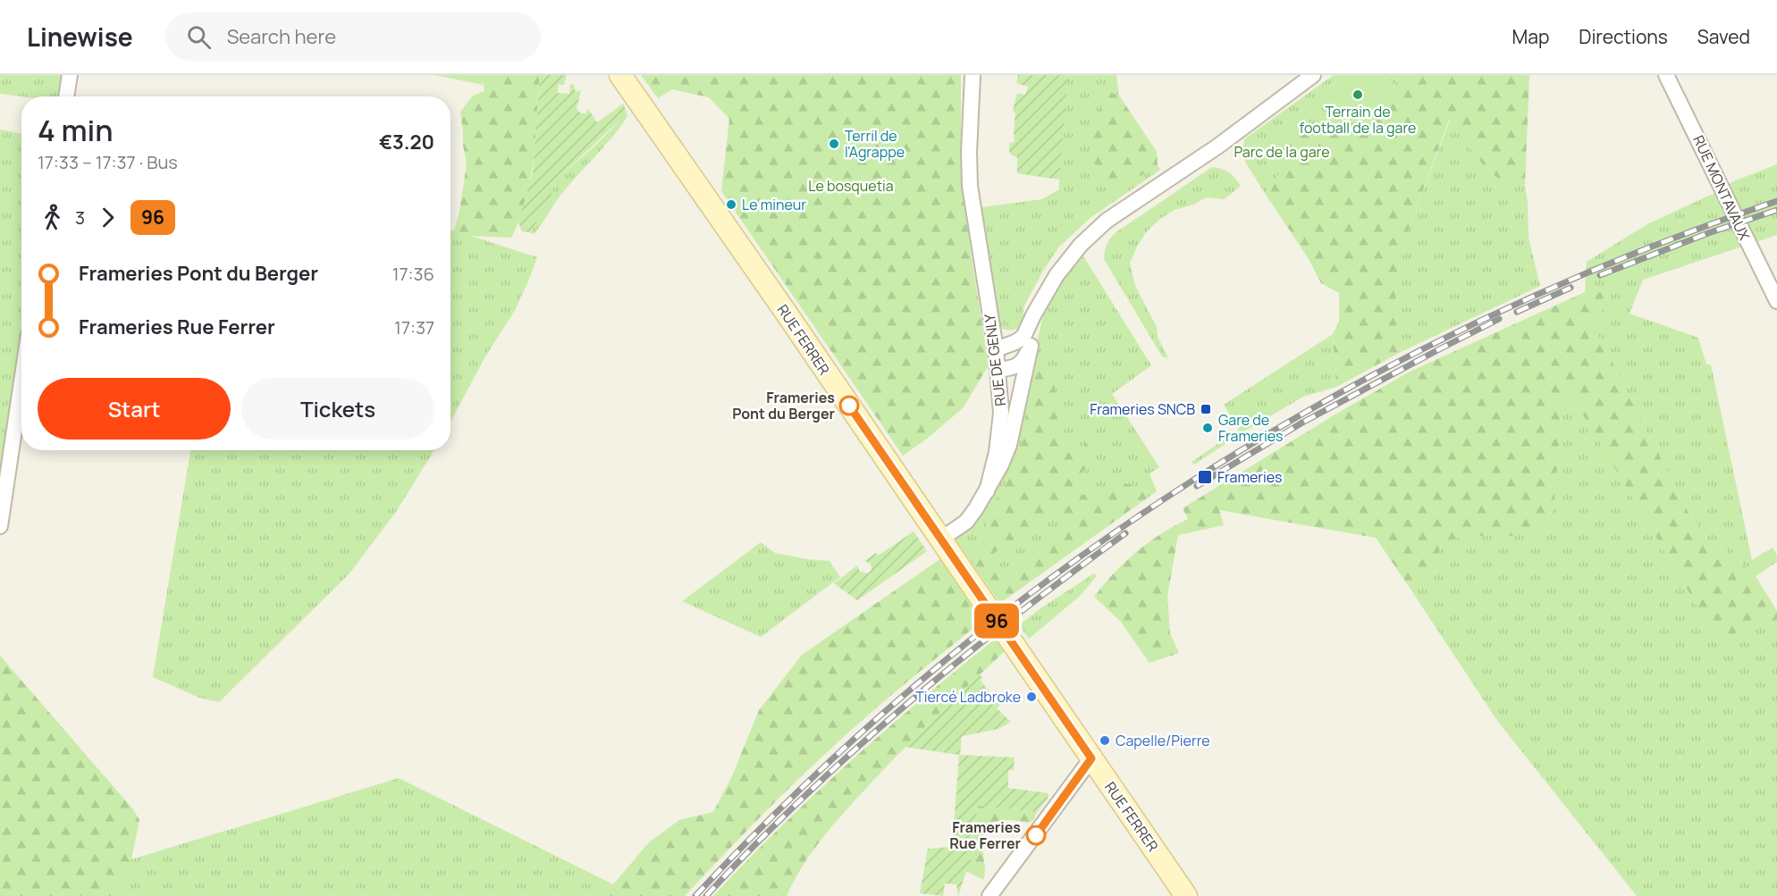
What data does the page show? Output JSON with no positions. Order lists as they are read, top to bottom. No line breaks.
{"streets":{"main road":["RUE FERRER"],"street":["RUE MONTAVAUX","RUE DE GENLY"]},"parks":["Parc de la gare","Le bosquetia"],"places":{"other":["Terrain de football de la gare","Terril de l'Agrappe","Le mineur","Frameries Pont du Berger","Gare de Frameries","Tiercé Ladbroke","Capelle/Pierre","Frameries Rue Ferrer"],"transit":["Frameries SNCB","Frameries"]},"lines":["bus line 96"],"page":{"header":"Linewise","search":"Search here","nav":["Map","Directions","Saved"],"on_map":"96","heading":["4 min","17:33 – 17:37 · Bus","€3.20"],"legs":["3","96"],"list":[{"name":"Frameries Pont du Berger","value":"17:36"},{"name":"Frameries Rue Ferrer","value":"17:37"}],"buttons":["Start","Tickets"]}}
